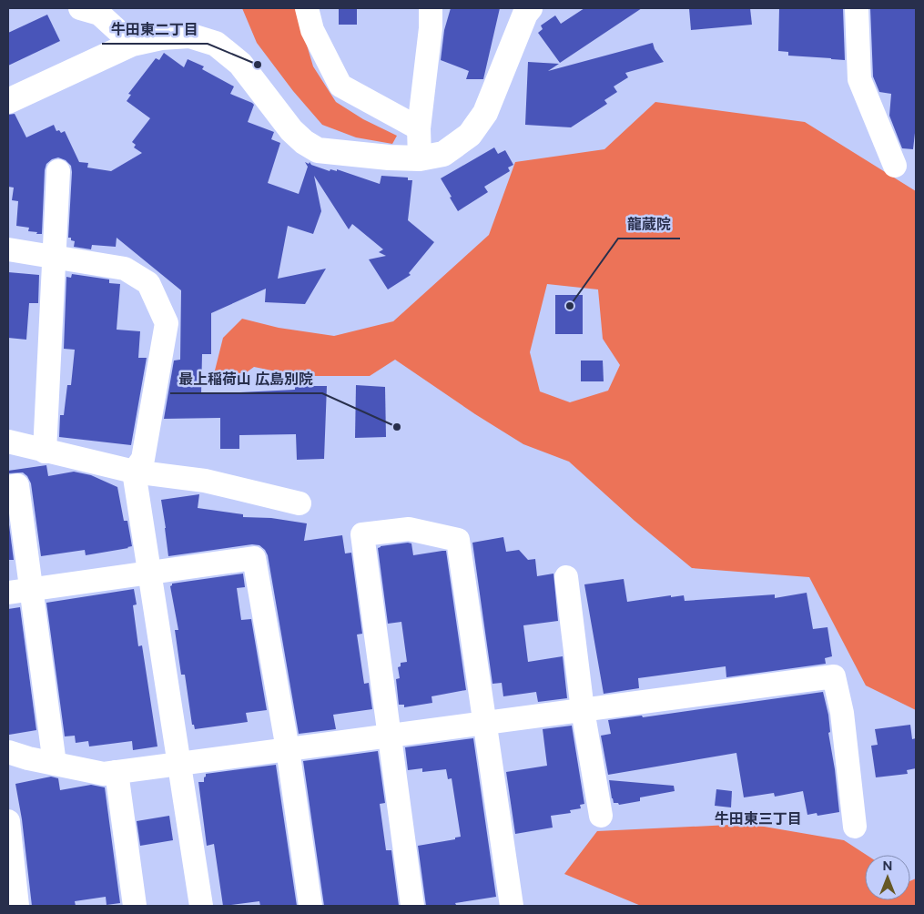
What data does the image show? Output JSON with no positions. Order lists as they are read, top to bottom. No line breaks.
{"districts":["牛田東三丁目"],"places":["牛田東二丁目","龍蔵院","最上稲荷山 広島別院"],"north":"top"}
